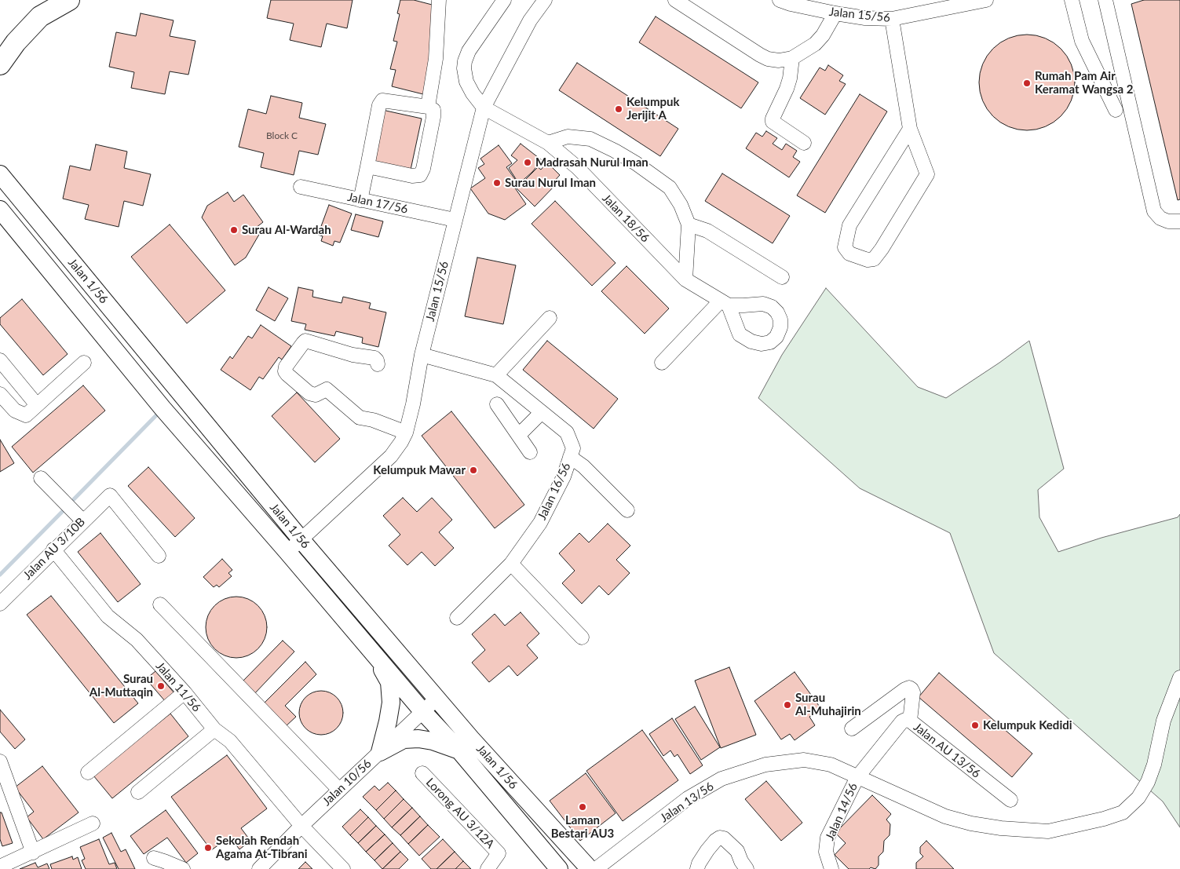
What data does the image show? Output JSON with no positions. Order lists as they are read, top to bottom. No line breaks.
{"streets":{"main road":["Jalan 1/56"],"street":["Jalan 15/56","Jalan 17/56","Jalan 18/56","Jalan 16/56","Jalan AU 3/10B","Jalan 11/56","Jalan AU 13/56","Jalan 10/56","Jalan 13/56","Jalan 14/56","Lorong AU 3/12A"]},"crossings":[["Jalan 15/56","Jalan 17/56"],["Jalan 15/56","Jalan 18/56"],["Jalan 15/56","Jalan 1/56"],["Jalan 15/56","Jalan 16/56"],["Jalan 1/56","Jalan 10/56"],["Jalan AU 3/10B","Jalan 11/56"],["Jalan 11/56","Jalan 10/56"],["Jalan AU 13/56","Jalan 13/56"],["Jalan AU 13/56","Jalan 14/56"],["Jalan 13/56","Jalan 14/56"]],"places":["Rumah Pam Air Keramat Wangsa 2","Kelumpuk Jerijit A","Madrasah Nurul Iman","Surau Nurul Iman","Surau Al-Wardah","Kelumpuk Mawar","Surau Al-Muttaqin","Surau Al-Muhajirin","Kelumpuk Kedidi","Laman Bestari AU3","Sekolah Rendah Agama At-Tibrani"],"house_numbers":["Block C"]}
